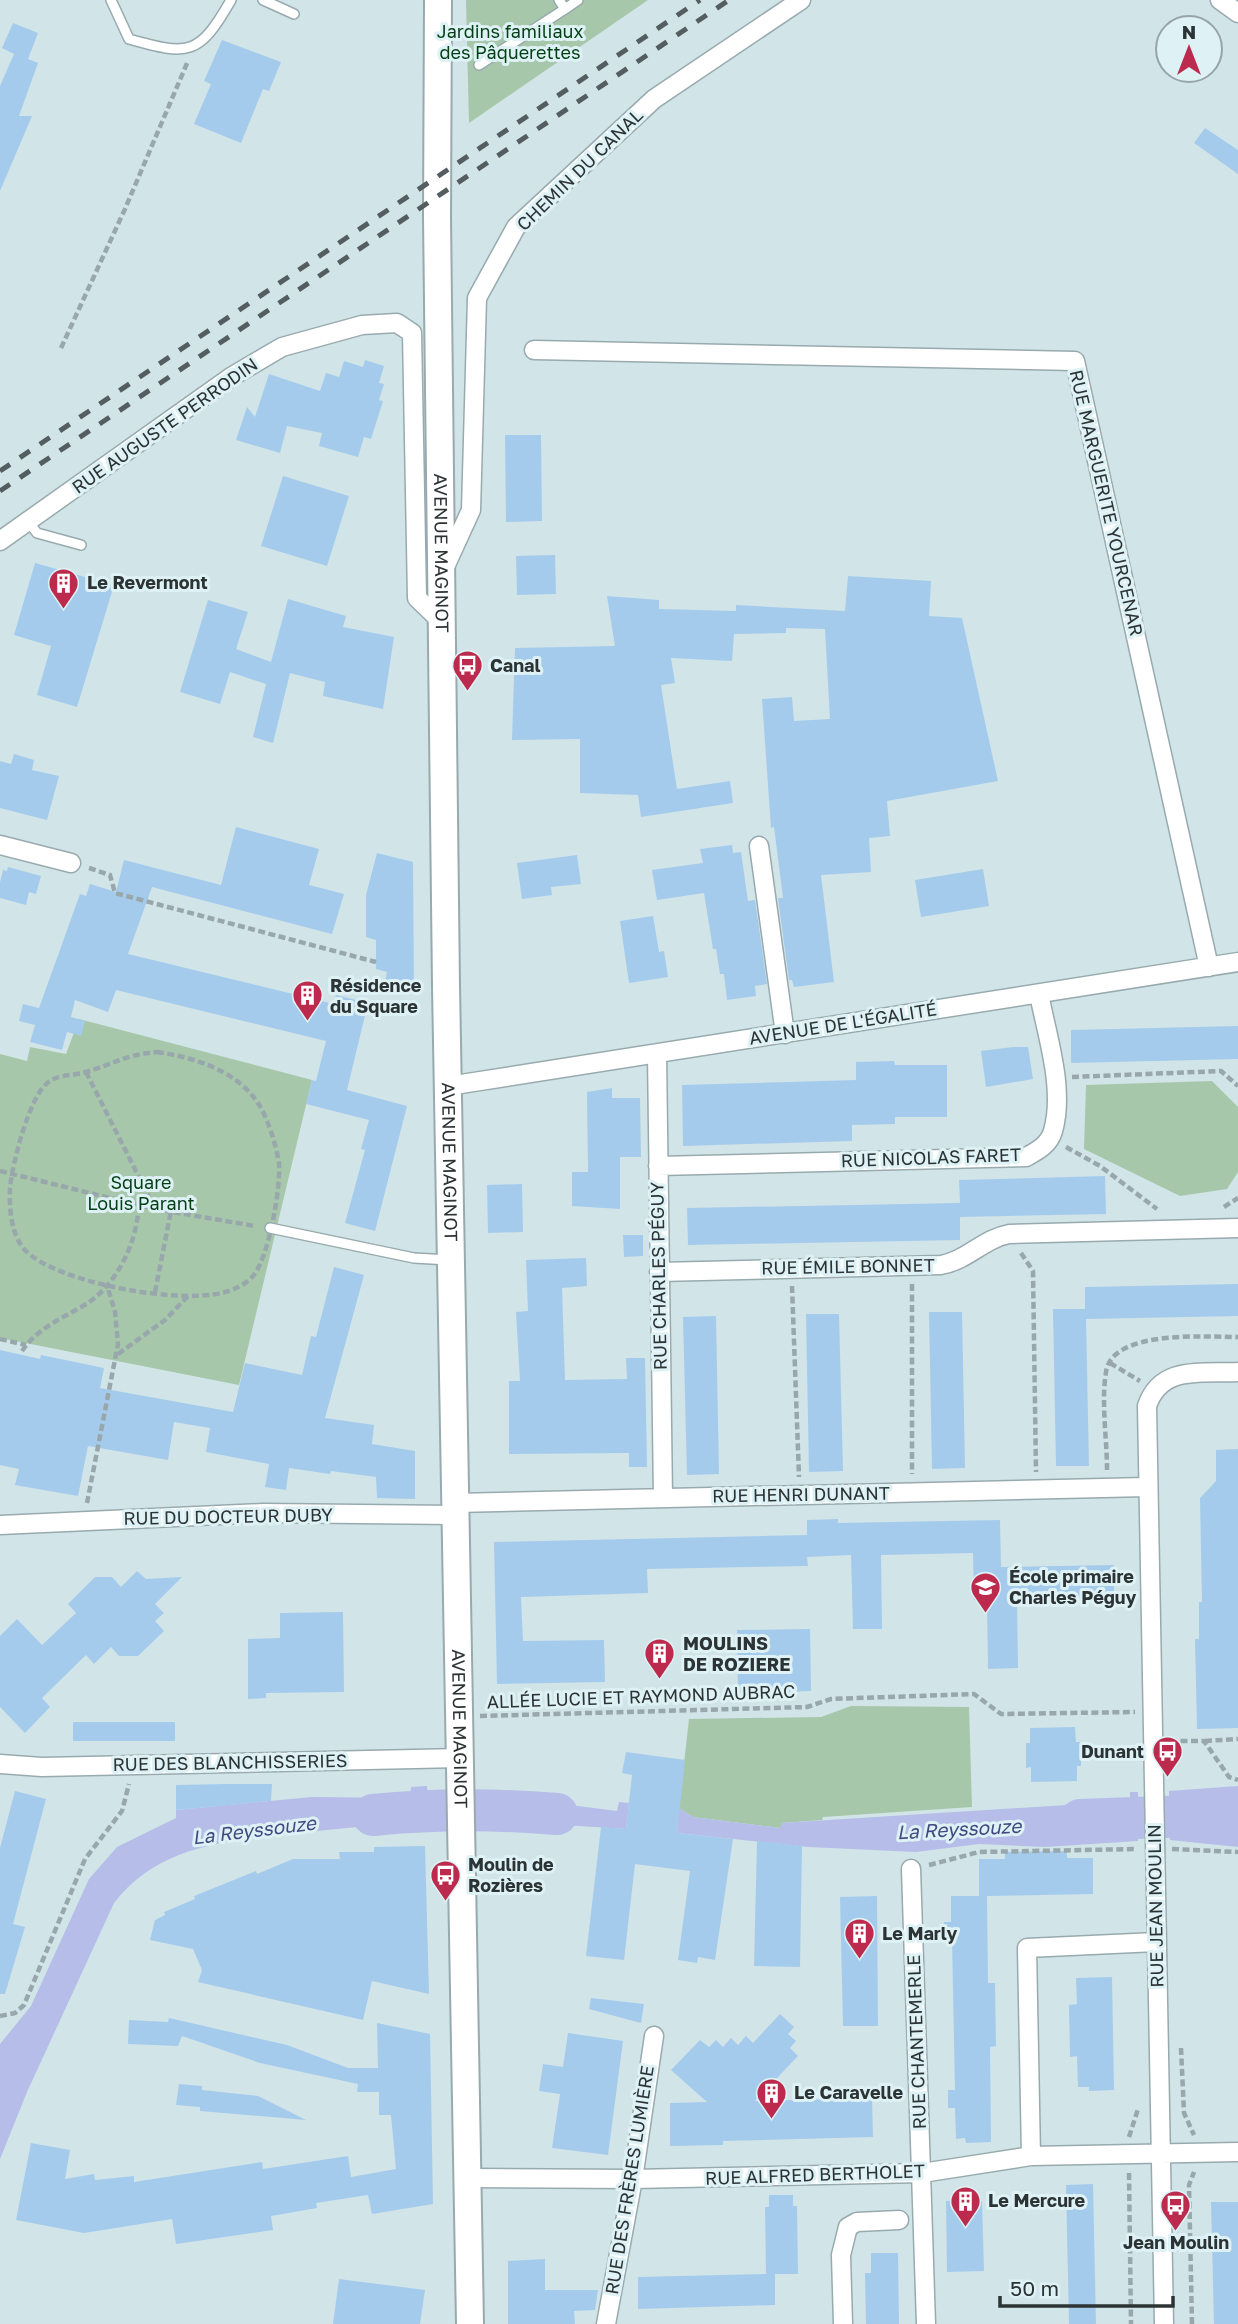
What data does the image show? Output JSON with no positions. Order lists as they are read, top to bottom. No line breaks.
{"streets":{"main road":["AVENUE MAGINOT"],"street":["CHEMIN DU CANAL","RUE AUGUSTE PERRODIN","RUE MARGUERITE YOURCENAR","AVENUE DE L'ÉGALITÉ","RUE NICOLAS FARET","RUE ÉMILE BONNET","RUE CHARLES PÉGUY","RUE HENRI DUNANT","RUE DU DOCTEUR DUBY","RUE DES BLANCHISSERIES","RUE JEAN MOULIN","RUE CHANTEMERLE","RUE ALFRED BERTHOLET","RUE DES FRÈRES LUMIÈRE"],"path":["ALLÉE LUCIE ET RAYMOND AUBRAC"]},"crossings":[["CHEMIN DU CANAL","AVENUE MAGINOT"],["RUE AUGUSTE PERRODIN","AVENUE MAGINOT"],["RUE MARGUERITE YOURCENAR","AVENUE DE L'ÉGALITÉ"],["AVENUE MAGINOT","AVENUE DE L'ÉGALITÉ"],["AVENUE MAGINOT","RUE HENRI DUNANT"],["AVENUE MAGINOT","RUE DU DOCTEUR DUBY"],["AVENUE MAGINOT","ALLÉE LUCIE ET RAYMOND AUBRAC"],["AVENUE MAGINOT","RUE DES BLANCHISSERIES"],["AVENUE MAGINOT","RUE ALFRED BERTHOLET"],["AVENUE DE L'ÉGALITÉ","RUE CHARLES PÉGUY"],["RUE NICOLAS FARET","RUE CHARLES PÉGUY"],["RUE ÉMILE BONNET","RUE CHARLES PÉGUY"],["RUE CHARLES PÉGUY","RUE HENRI DUNANT"],["RUE HENRI DUNANT","RUE DU DOCTEUR DUBY"],["RUE HENRI DUNANT","RUE JEAN MOULIN"],["ALLÉE LUCIE ET RAYMOND AUBRAC","RUE JEAN MOULIN"],["RUE JEAN MOULIN","RUE ALFRED BERTHOLET"],["RUE CHANTEMERLE","RUE ALFRED BERTHOLET"],["RUE ALFRED BERTHOLET","RUE DES FRÈRES LUMIÈRE"]],"water":["La Reyssouze"],"parks":["Jardins familiaux des Pâquerettes","Square Louis Parant"],"places":{"building":["Le Revermont","Résidence du Square","MOULINS DE ROZIERE","Le Marly","Le Caravelle","Le Mercure"],"bus stop":["Canal","Dunant","Moulin de Rozières","Jean Moulin"],"school or university":["École primaire Charles Péguy"]},"scale_bar":"50 m","north":"top"}
